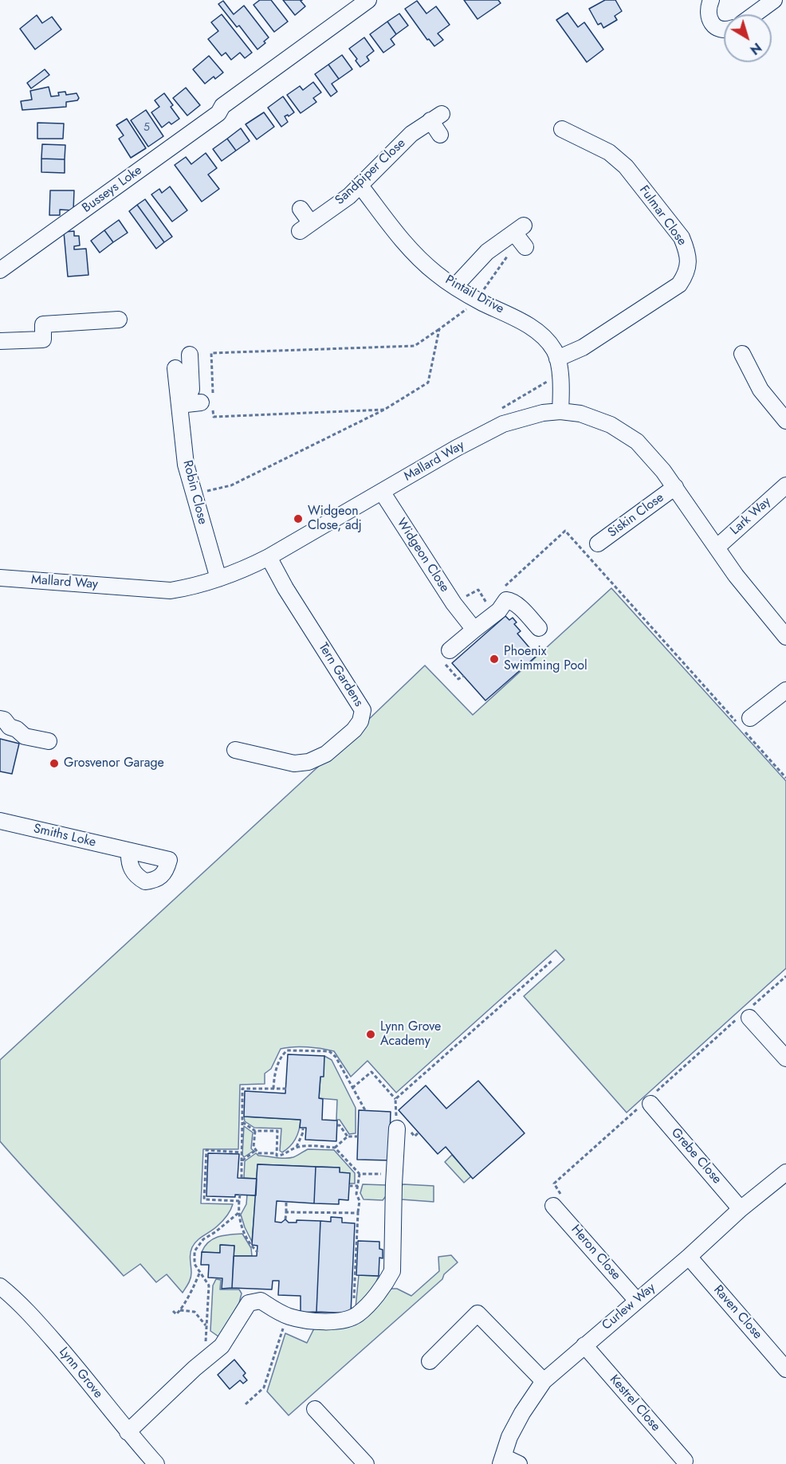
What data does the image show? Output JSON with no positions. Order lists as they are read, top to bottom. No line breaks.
{"streets":{"street":["Sandpiper Close","Busseys Loke","Fulmar Close","Pintail Drive","Mallard Way","Robin Close","Siskin Close","Lark Way","Widgeon Close","Tern Gardens","Smiths Loke","Grebe Close","Heron Close","Curlew Way","Raven Close","Lynn Grove","Kestrel Close"]},"crossings":[["Sandpiper Close","Pintail Drive"],["Fulmar Close","Pintail Drive"],["Mallard Way","Robin Close"],["Mallard Way","Siskin Close"],["Mallard Way","Lark Way"],["Mallard Way","Widgeon Close"],["Mallard Way","Tern Gardens"],["Grebe Close","Curlew Way"],["Heron Close","Curlew Way"],["Curlew Way","Raven Close"],["Curlew Way","Kestrel Close"]],"places":["Widgeon Close, adj","Phoenix Swimming Pool","Grosvenor Garage","Lynn Grove Academy"],"house_numbers":["5"],"north":"bottom right"}
